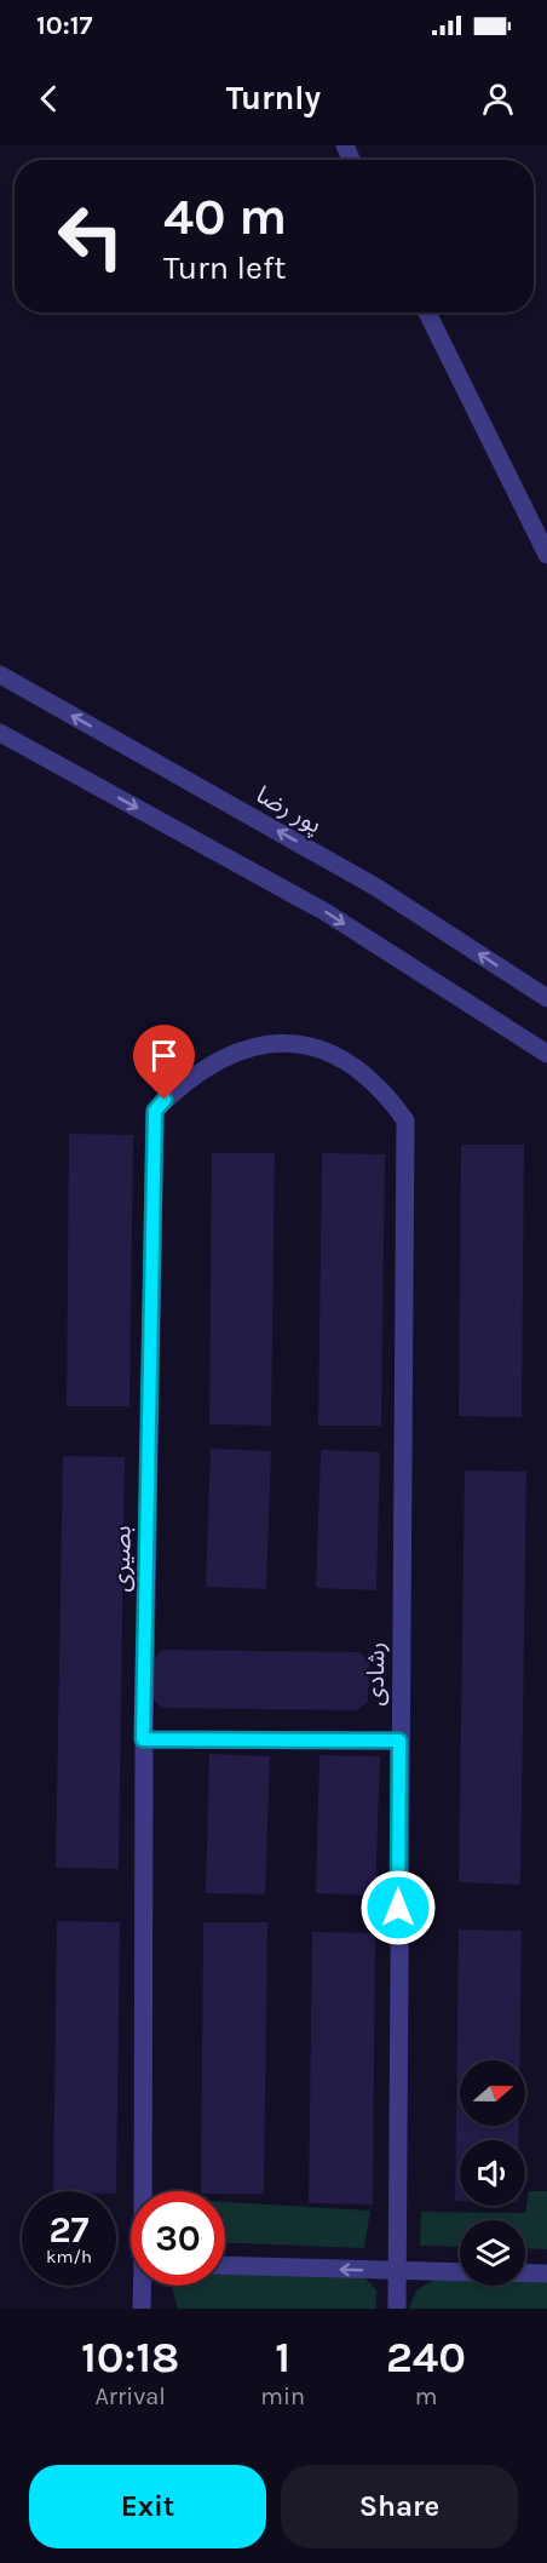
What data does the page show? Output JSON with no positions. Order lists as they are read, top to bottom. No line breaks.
{"streets":{"street":["پور رضا","بصیری","رشادی"]},"crossings":[["بصیری","رشادی"]],"north":"right","page":{"status":"10:17","header":"Turnly","turn":["40 m","Turn left"],"speed":"27 km/h","limit":"30","eta":["10:18","Arrival","1","min","240","m"],"buttons":["Exit","Share"]}}
